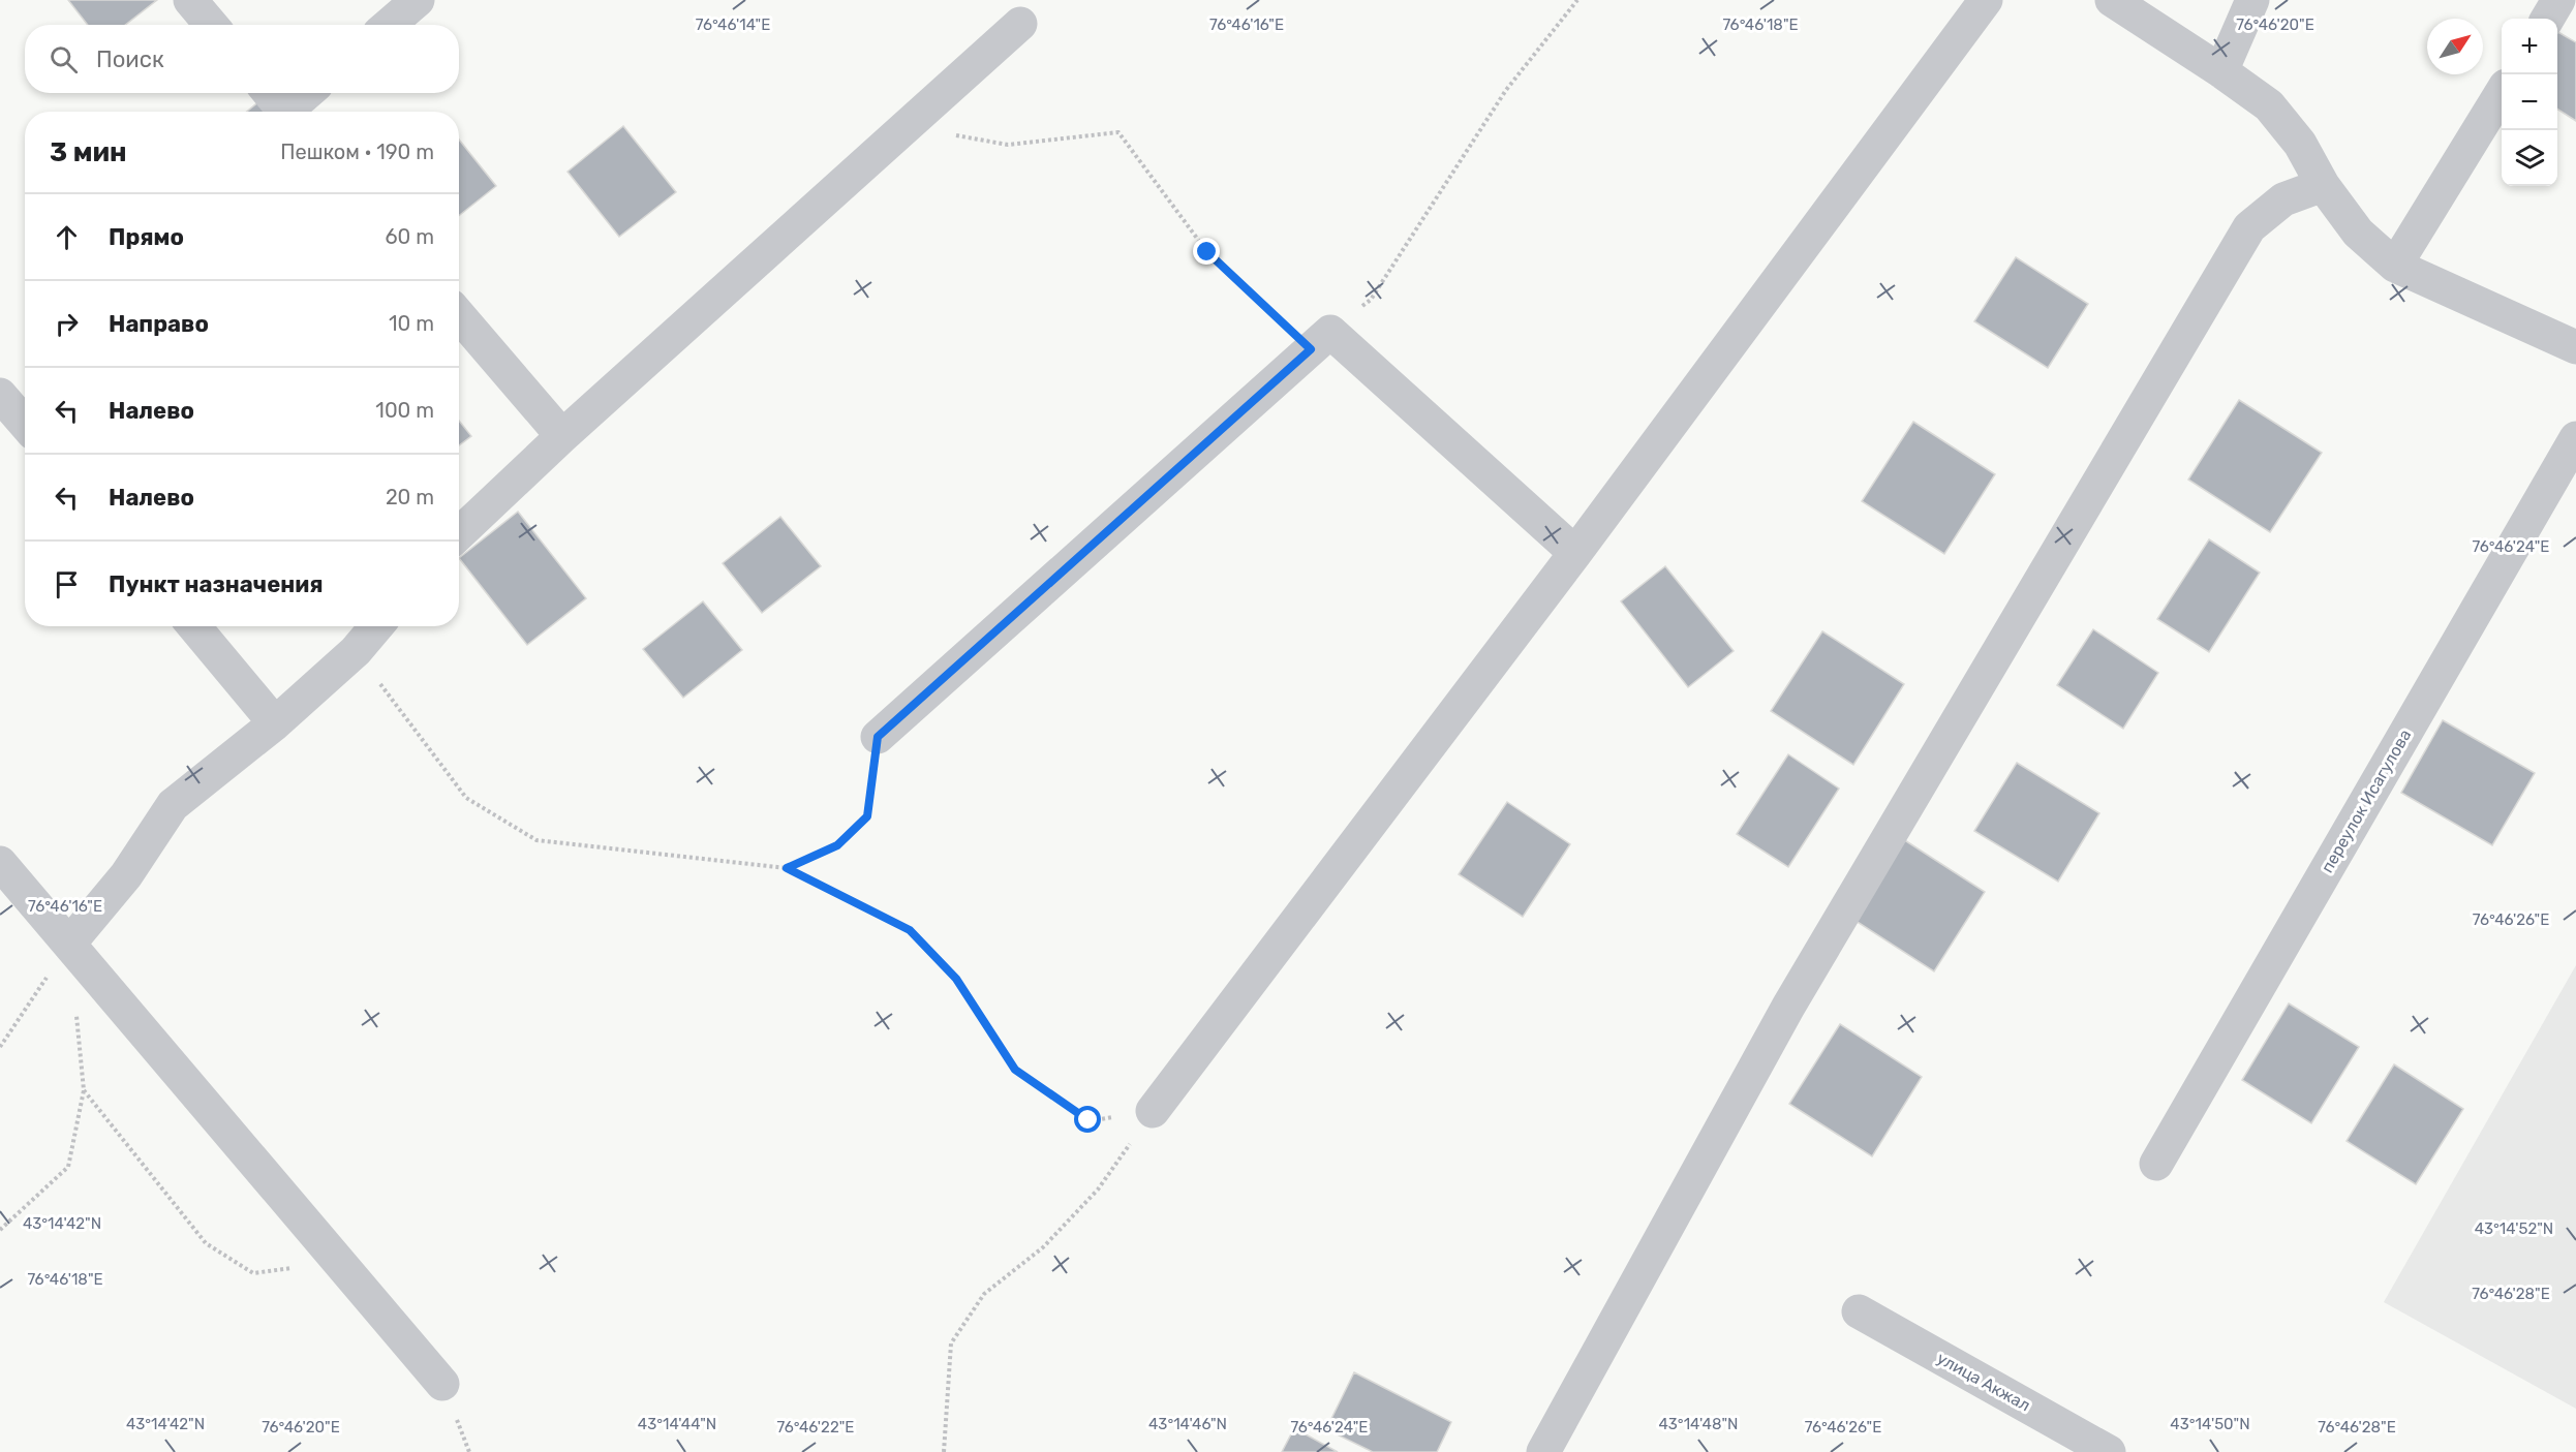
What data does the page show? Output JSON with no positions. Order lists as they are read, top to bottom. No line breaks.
{"streets":{"street":["переулок Исагулова","улица Акжал"]},"north":"top right","page":{"map_buttons":["+","−"],"search":"Поиск","heading":["3 мин","Пешком · 190 m"],"list":[["Прямо","60 m"],["Направо","10 m"],["Налево","100 m"],["Налево","20 m"],"Пункт назначения"]},"coordinates":["76°46'14\"E","76°46'16\"E","76°46'18\"E","76°46'20\"E","76°46'24\"E","76°46'26\"E","43°14'42\"N","43°14'52\"N","76°46'28\"E","43°14'44\"N","43°14'46\"N","43°14'48\"N","43°14'50\"N","76°46'22\"E"]}
